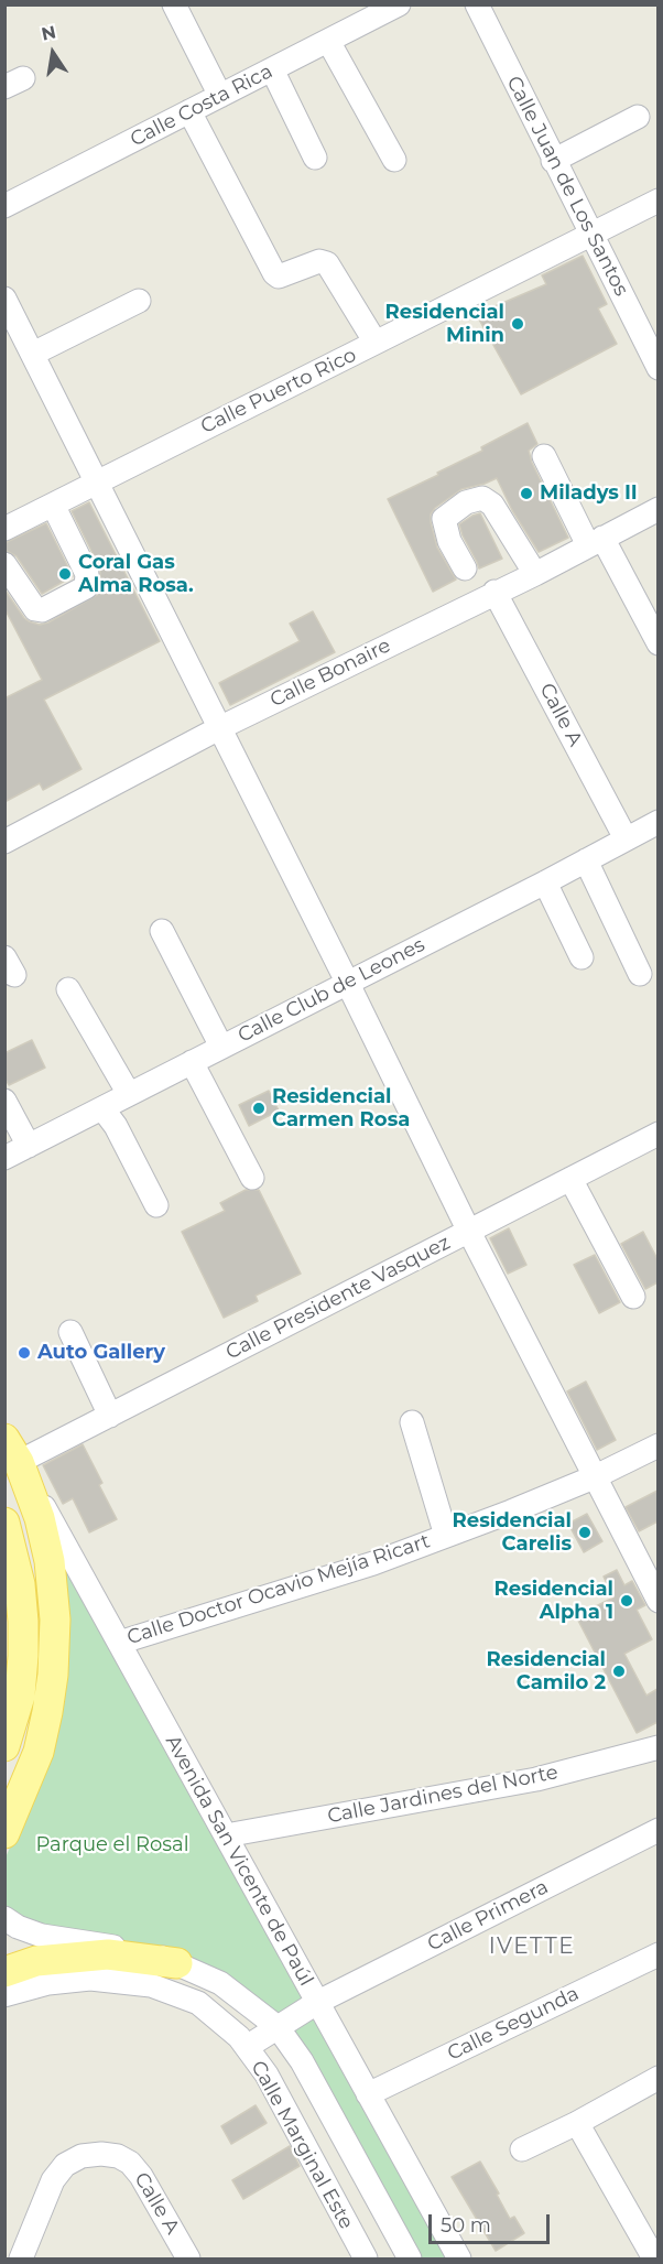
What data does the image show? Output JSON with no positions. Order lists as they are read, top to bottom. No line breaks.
{"streets":{"street":["Calle Costa Rica","Calle Juan de Los Santos","Calle Puerto Rico","Calle Bonaire","Calle A","Calle Club de Leones","Calle Presidente Vasquez","Calle Doctor Ocavio Mejía Ricart","Calle Jardines del Norte","Avenida San Vicente de Paúl","Calle Primera","Calle Segunda","Calle Marginal Este"]},"crossings":[["Calle Juan de Los Santos","Calle Puerto Rico"],["Calle Bonaire","Calle A"],["Calle A","Calle Club de Leones"],["Calle Presidente Vasquez","Avenida San Vicente de Paúl"],["Calle Doctor Ocavio Mejía Ricart","Avenida San Vicente de Paúl"],["Calle Jardines del Norte","Avenida San Vicente de Paúl"],["Avenida San Vicente de Paúl","Calle Primera"],["Avenida San Vicente de Paúl","Calle Segunda"],["Calle Primera","Calle Marginal Este"]],"districts":["IVETTE"],"parks":["Parque el Rosal"],"places":["Residencial Minin","Miladys II","Coral Gas Alma Rosa.","Residencial Carmen Rosa","Auto Gallery","Residencial Carelis","Residencial Alpha 1","Residencial Camilo 2"],"scale_bar":"50 m","north":"top"}
